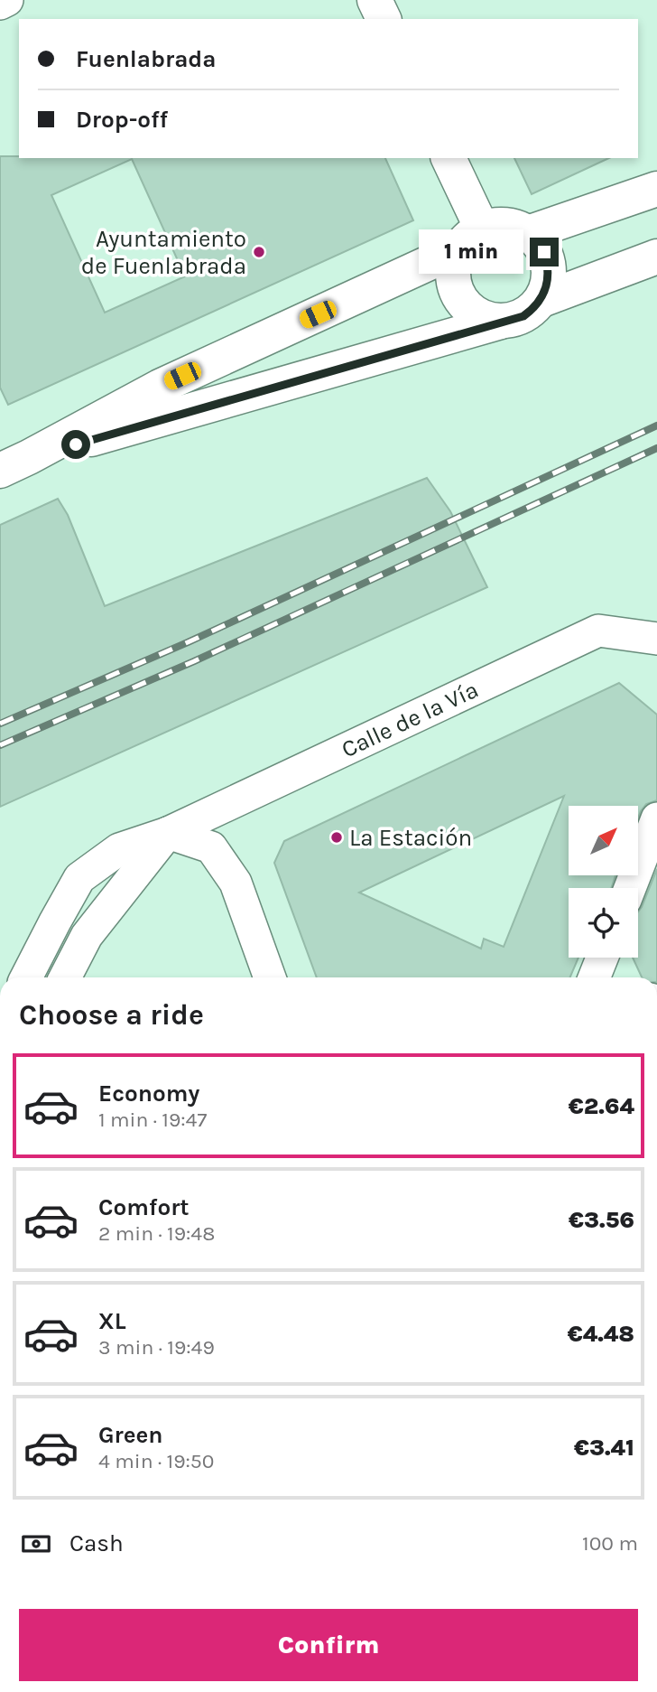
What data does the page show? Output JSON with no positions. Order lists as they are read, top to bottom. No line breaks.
{"streets":{"street":["Calle de la Vía"]},"places":["Ayuntamiento de Fuenlabrada","La Estación"],"north":"top right","page":{"banner":["Fuenlabrada","Drop-off"],"bubble":"1 min","heading":"Choose a ride","list":[{"name":"Economy","note":"1 min · 19:47","value":"€2.64"},{"name":"Comfort","note":"2 min · 19:48","value":"€3.56"},{"name":"XL","note":"3 min · 19:49","value":"€4.48"},{"name":"Green","note":"4 min · 19:50","value":"€3.41"}],"pay":["Cash","100 m"],"buttons":"Confirm"}}
